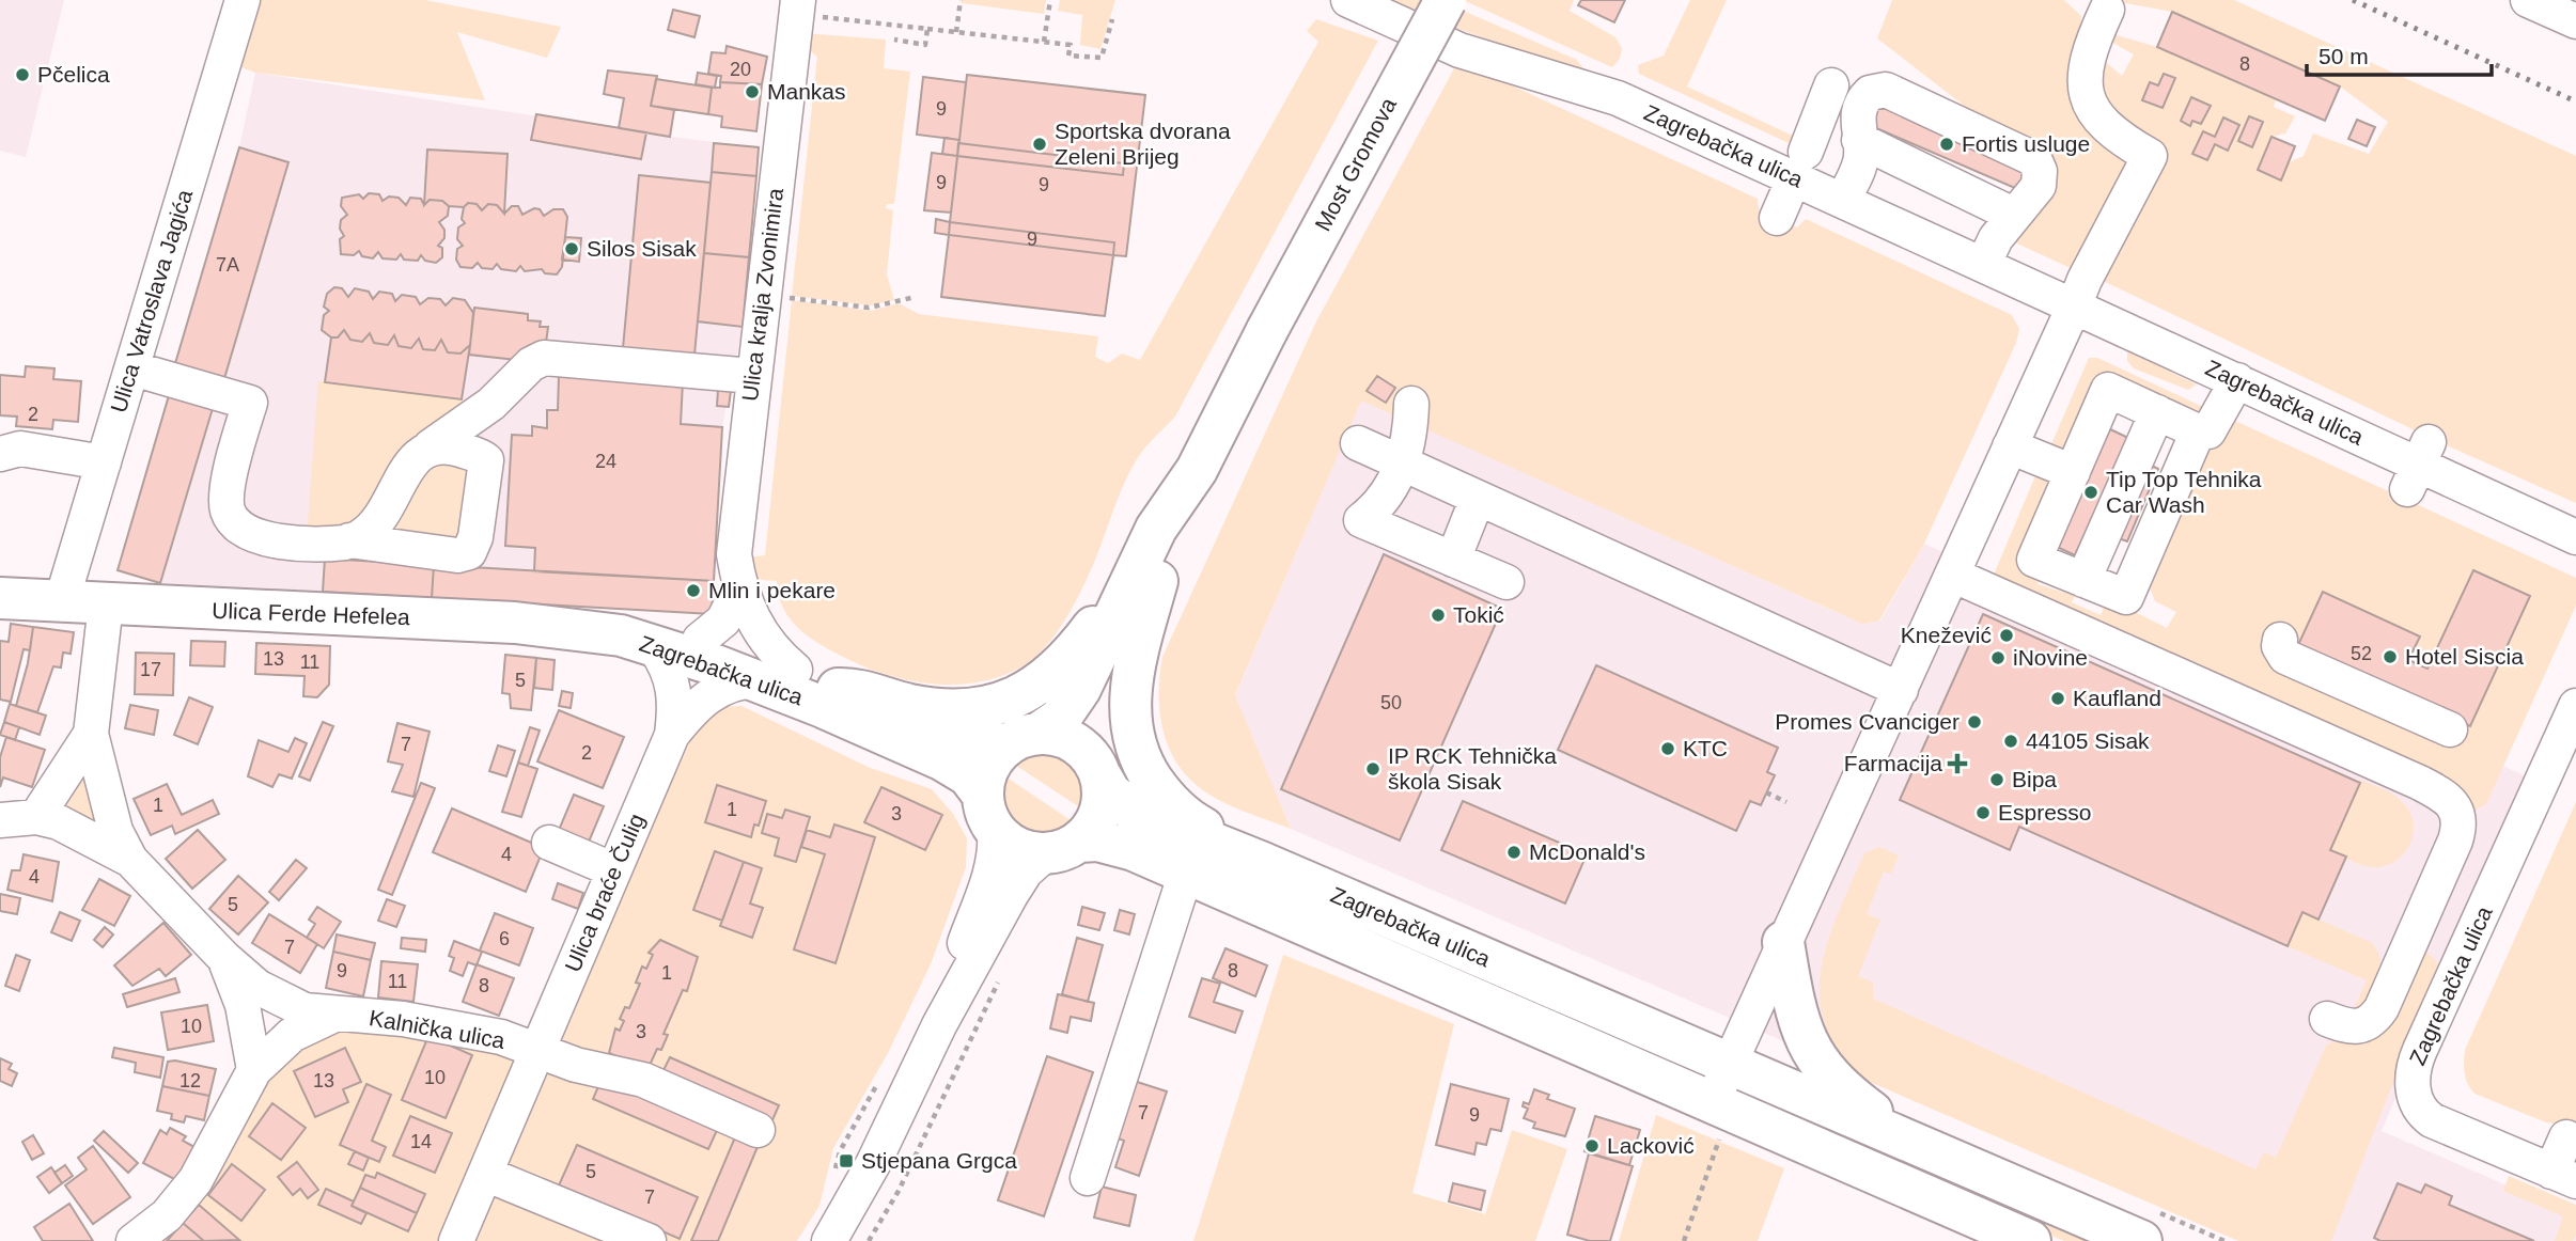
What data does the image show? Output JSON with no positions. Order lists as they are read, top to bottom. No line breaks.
{"streets":{"main road":["Zagrebačka ulica","Most Gromova","Ulica Ferde Hefelea"],"street":["Ulica kralja Zvonimira","Ulica Vatroslava Jagića","Ulica braće Čulig","Kalnička ulica"]},"crossings":[["Zagrebačka ulica","Ulica kralja Zvonimira"],["Zagrebačka ulica","Ulica Ferde Hefelea"],["Zagrebačka ulica","Ulica braće Čulig"],["Ulica kralja Zvonimira","Ulica braće Čulig"],["Ulica Vatroslava Jagića","Ulica Ferde Hefelea"],["Ulica Ferde Hefelea","Ulica braće Čulig"],["Ulica Ferde Hefelea","Kalnička ulica"],["Ulica braće Čulig","Kalnička ulica"]],"places":{"other":["Pčelica","Mankas","Sportska dvorana Zeleni Brijeg","Fortis usluge","Silos Sisak","Tip Top Tehnika Car Wash","Mlin i pekare","Tokić","Knežević","Hotel Siscia","iNovine","Kaufland","Promes Cvanciger","44105 Sisak","KTC","IP RCK Tehnička škola Sisak","Bipa","Espresso","McDonald's","Lacković"],"health":["Farmacija"],"transit":["Stjepana Grgca"]},"house_numbers":["8","20","9","9","9","9","7A","2","24","52","13","11","17","5","50","7","2","1","1","3","4","4","5","6","7","9","8","1","11","8","10","3","10","12","13","7","9","14","5","7"],"scale_bar":"50 m"}
